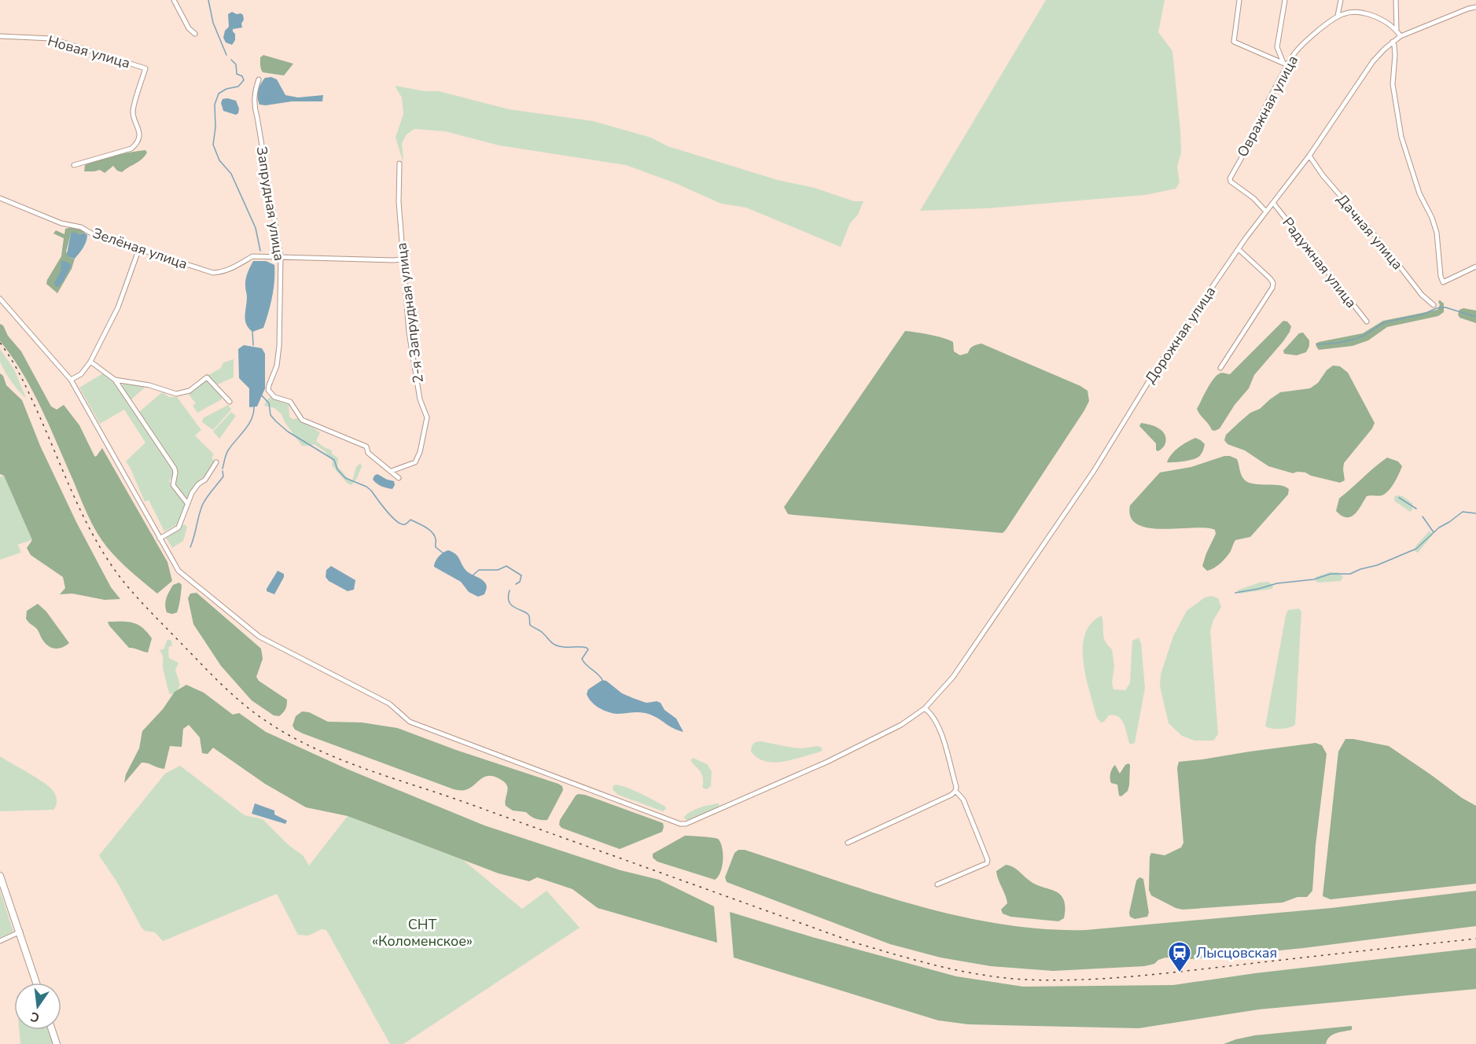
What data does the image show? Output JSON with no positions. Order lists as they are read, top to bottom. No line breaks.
{"streets":{"street":["Новая улица","Овражная улица","Запрудная улица","Дачная улица","Зелёная улица","Радужная улица","2-я Запрудная улица","Дорожная улица"]},"crossings":[["Овражная улица","Дорожная улица"],["Запрудная улица","Зелёная улица"],["Запрудная улица","2-я Запрудная улица"],["Дачная улица","Дорожная улица"],["Зелёная улица","2-я Запрудная улица"],["Радужная улица","Дорожная улица"]],"parks":["СНТ «Коломенское»"],"places":{"station":["Лысцовская"]},"north":"bottom"}
